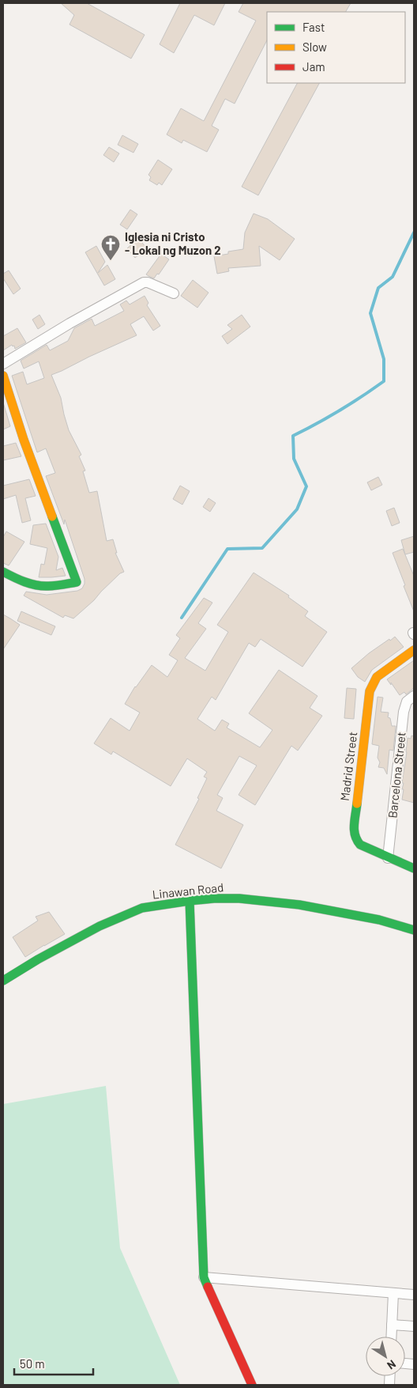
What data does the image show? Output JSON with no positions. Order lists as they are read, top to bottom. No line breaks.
{"streets":{"street":["Madrid Street","Barcelona Street","Linawan Road"]},"crossings":[["Madrid Street","Barcelona Street"]],"places":{"church":["Iglesia ni Cristo - Lokal ng Muzon 2"]},"legend":["Fast","Slow","Jam"],"scale_bar":"50 m","north":"bottom right"}
